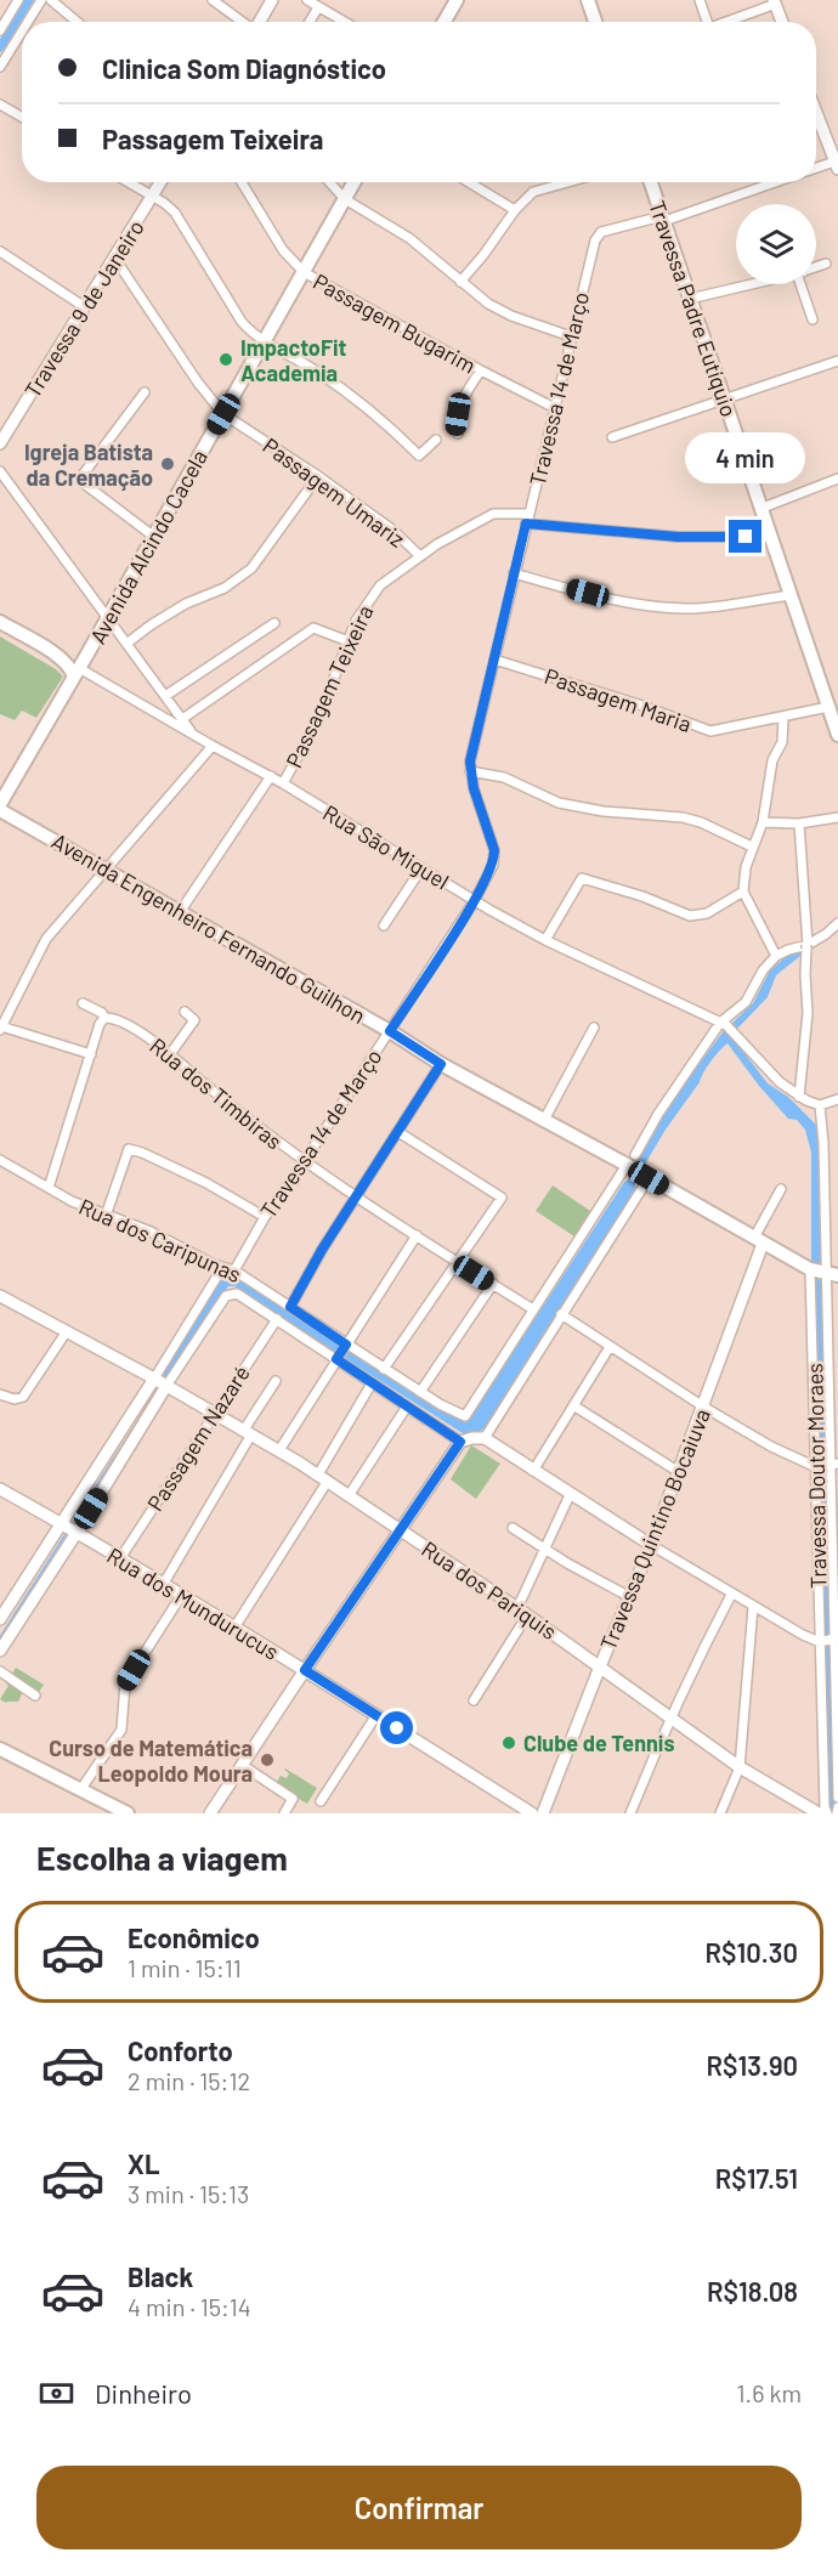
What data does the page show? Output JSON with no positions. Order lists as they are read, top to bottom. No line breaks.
{"streets":{"main road":["Travessa Padre Eutíquio","Avenida Alcindo Cacela","Rua São Miguel","Avenida Engenheiro Fernando Guilhon"],"street":["Travessa 9 de Janeiro","Passagem Bugarim","Travessa 14 de Março","Passagem Umariz","Passagem Teixeira","Passagem Maria","Rua dos Timbiras","Rua dos Caripunas","Passagem Nazaré","Travessa Doutor Moraes","Travessa Quintino Bocaiuva","Rua dos Pariquis","Rua dos Mundurucus"]},"crossings":[["Travessa 9 de Janeiro","Passagem Umariz"],["Travessa Padre Eutíquio","Travessa 14 de Março"],["Travessa Padre Eutíquio","Passagem Teixeira"],["Travessa Padre Eutíquio","Passagem Maria"],["Passagem Bugarim","Travessa 14 de Março"],["Passagem Bugarim","Avenida Alcindo Cacela"],["Travessa 14 de Março","Passagem Teixeira"],["Travessa 14 de Março","Passagem Maria"],["Travessa 14 de Março","Rua São Miguel"],["Travessa 14 de Março","Avenida Engenheiro Fernando Guilhon"],["Travessa 14 de Março","Rua dos Timbiras"],["Travessa 14 de Março","Rua dos Caripunas"],["Passagem Umariz","Avenida Alcindo Cacela"],["Passagem Umariz","Passagem Teixeira"],["Avenida Alcindo Cacela","Rua São Miguel"],["Avenida Alcindo Cacela","Avenida Engenheiro Fernando Guilhon"],["Passagem Teixeira","Rua São Miguel"],["Passagem Teixeira","Avenida Engenheiro Fernando Guilhon"],["Rua São Miguel","Travessa Doutor Moraes"],["Avenida Engenheiro Fernando Guilhon","Travessa Doutor Moraes"],["Avenida Engenheiro Fernando Guilhon","Travessa Quintino Bocaiuva"],["Rua dos Timbiras","Rua dos Caripunas"],["Rua dos Caripunas","Passagem Nazaré"],["Rua dos Caripunas","Rua dos Pariquis"],["Passagem Nazaré","Rua dos Pariquis"],["Passagem Nazaré","Rua dos Mundurucus"],["Travessa Quintino Bocaiuva","Rua dos Pariquis"]],"places":["ImpactoFit Academia","Igreja Batista da Cremação","Clube de Tennis","Curso de Matemática Leopoldo Moura"],"page":{"banner":["Clinica Som Diagnóstico","Passagem Teixeira"],"bubble":"4 min","heading":"Escolha a viagem","list":[{"name":"Econômico","note":"1 min · 15:11","value":"R$10.30"},{"name":"Conforto","note":"2 min · 15:12","value":"R$13.90"},{"name":"XL","note":"3 min · 15:13","value":"R$17.51"},{"name":"Black","note":"4 min · 15:14","value":"R$18.08"}],"pay":["Dinheiro","1.6 km"],"buttons":"Confirmar"}}
